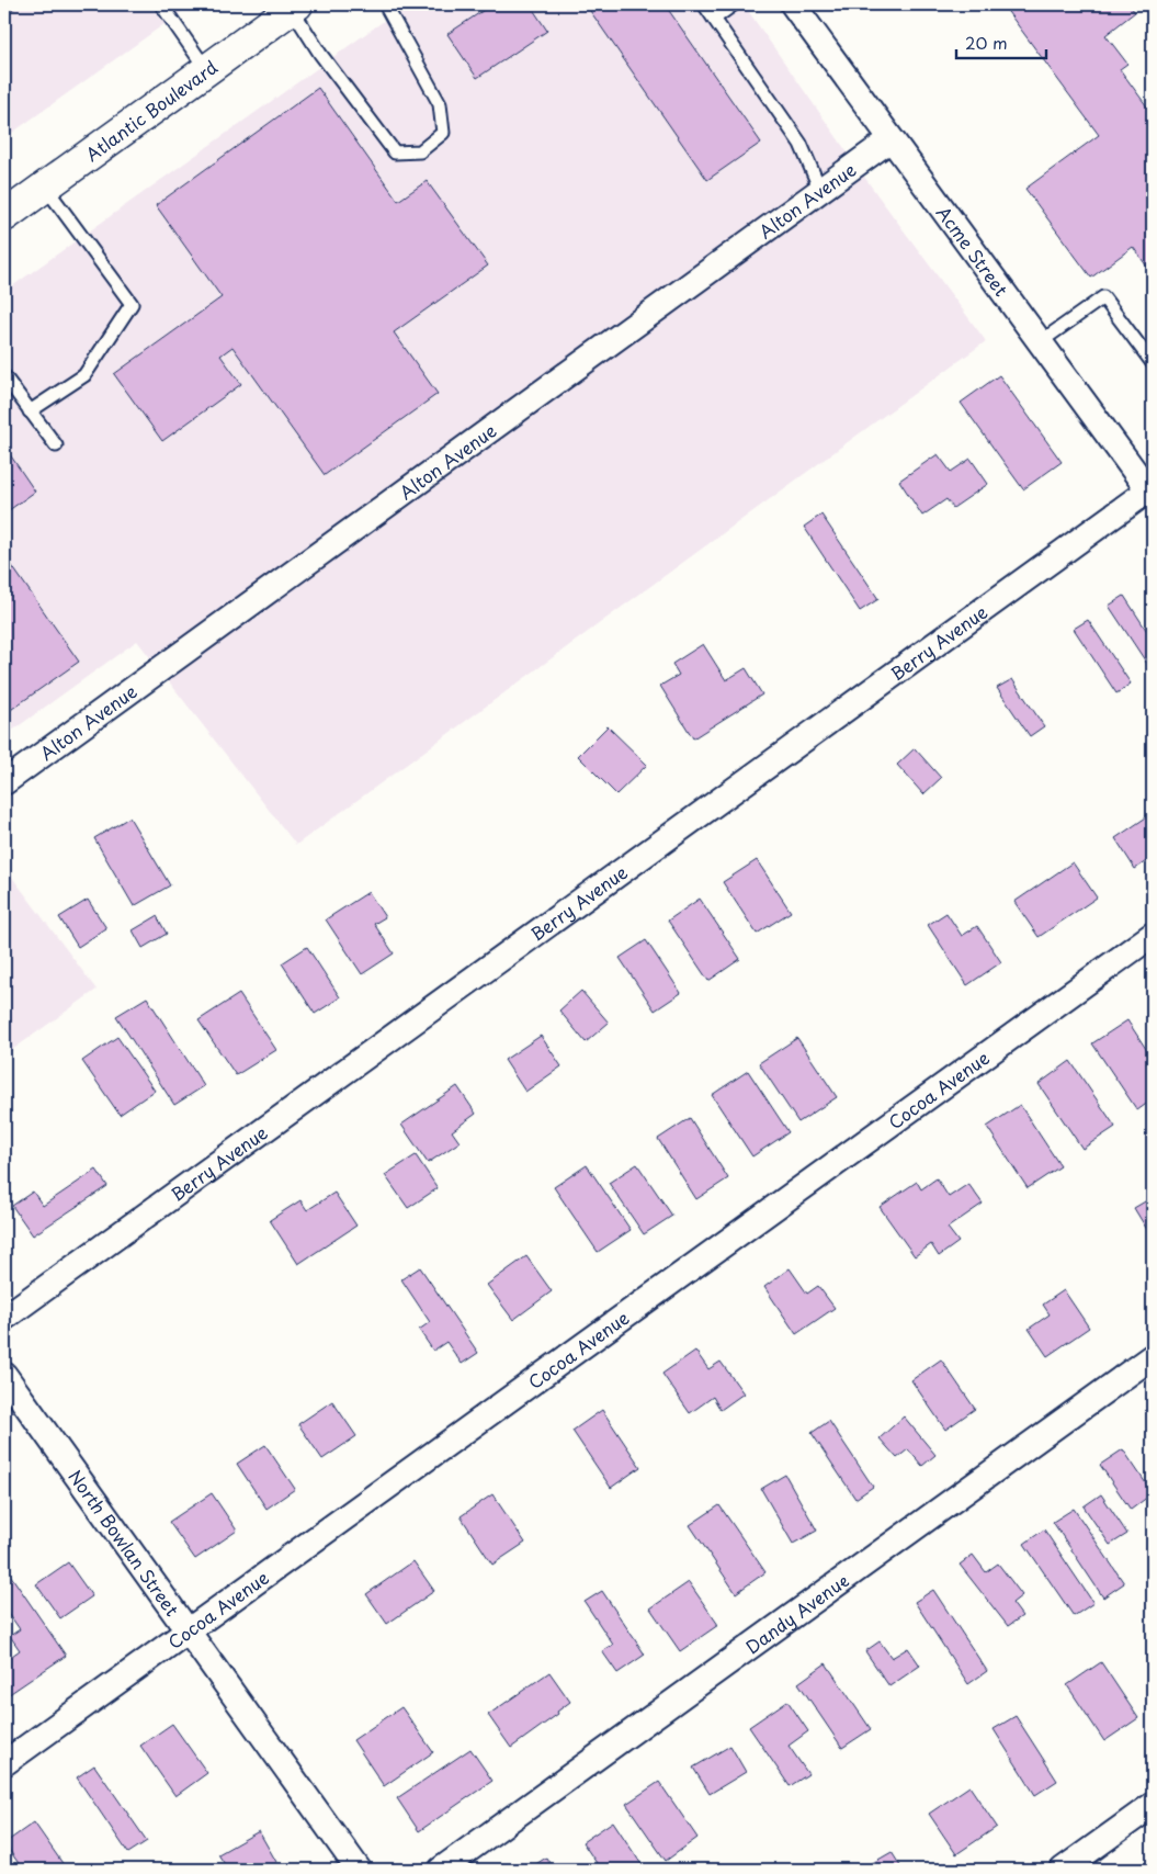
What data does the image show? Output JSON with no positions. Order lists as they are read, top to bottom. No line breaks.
{"streets":{"main road":["Atlantic Boulevard"],"street":["Alton Avenue","Acme Street","Berry Avenue","Cocoa Avenue","North Bowlan Street","Dandy Avenue"]},"crossings":[["Alton Avenue","Acme Street"],["Acme Street","Berry Avenue"],["Cocoa Avenue","North Bowlan Street"]],"scale_bar":"20 m"}
